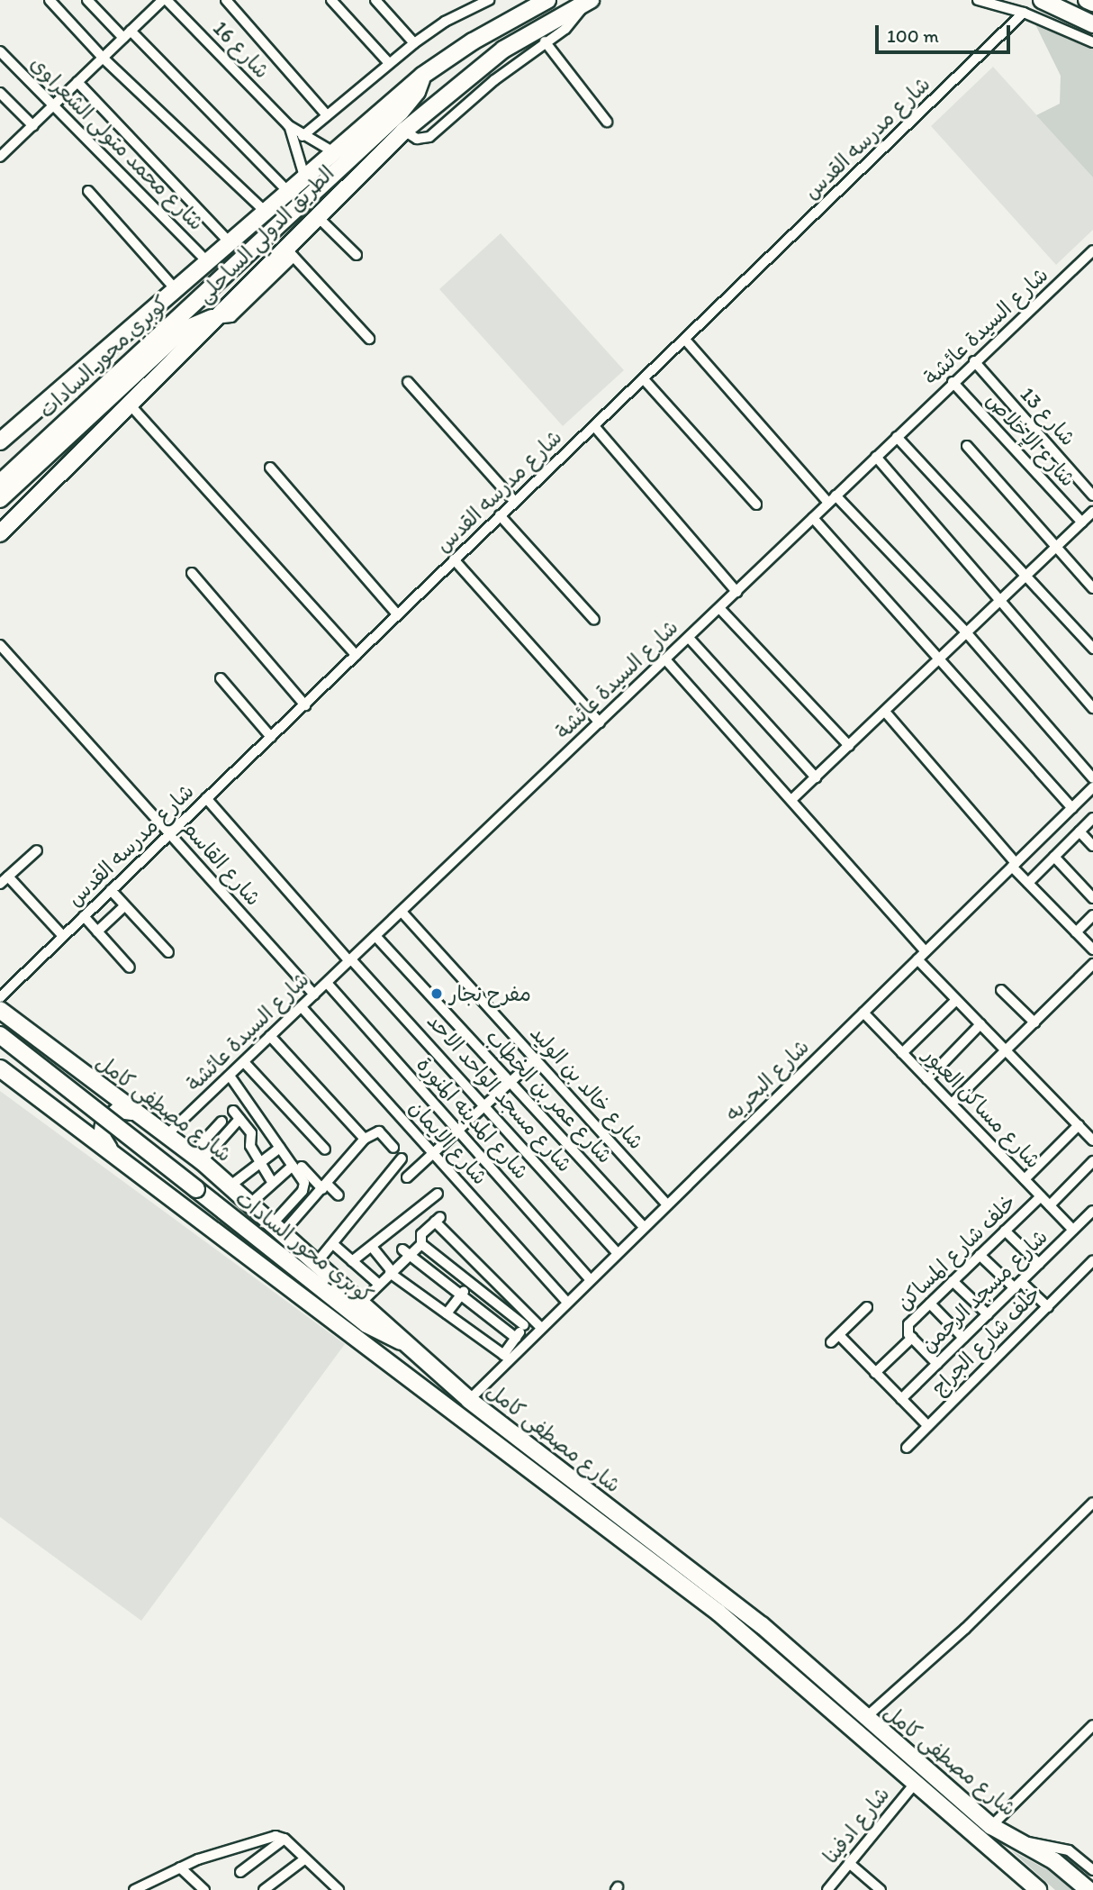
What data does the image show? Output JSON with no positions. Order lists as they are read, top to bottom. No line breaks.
{"streets":{"main road":["الطريق الدولي الساحلى","كوبري محور السادات","شارع مصطفى كامل"],"street":["شارع 16","شارع مدرسه القدس","شارع محمد متولى الشعراوى","شارع السيدة عائشة","شارع 13","شارع الإخلاص","شارع القاسم","شارع البحريه","شارع خالد بن الوليد","شارع مسجد الواحد الاحد","شارع عمر بن الخطاب","شارع مساكن العبور","شارع المدينه المنورة","شارع الايمان","خلف شارع المساكن","شارع مسجد الرحمن","خلف شارع الجراج","شارع ادفينا"]},"crossings":[["شارع 16","الطريق الدولي الساحلى"],["شارع مدرسه القدس","شارع القاسم"],["شارع مدرسه القدس","شارع مسجد الواحد الاحد"],["شارع محمد متولى الشعراوى","الطريق الدولي الساحلى"],["الطريق الدولي الساحلى","كوبري محور السادات"],["شارع السيدة عائشة","شارع 13"],["شارع السيدة عائشة","شارع الإخلاص"],["شارع السيدة عائشة","شارع القاسم"],["شارع السيدة عائشة","شارع خالد بن الوليد"],["شارع السيدة عائشة","شارع مسجد الواحد الاحد"],["شارع السيدة عائشة","شارع عمر بن الخطاب"],["شارع السيدة عائشة","شارع مصطفى كامل"],["شارع السيدة عائشة","شارع المدينه المنورة"],["شارع السيدة عائشة","شارع الايمان"],["كوبري محور السادات","شارع مصطفى كامل"],["شارع البحريه","شارع خالد بن الوليد"],["شارع البحريه","شارع مسجد الواحد الاحد"],["شارع البحريه","شارع عمر بن الخطاب"],["شارع البحريه","شارع مصطفى كامل"],["شارع البحريه","شارع مساكن العبور"],["شارع البحريه","شارع المدينه المنورة"],["شارع البحريه","شارع الايمان"],["شارع مصطفى كامل","شارع ادفينا"],["شارع مساكن العبور","خلف شارع المساكن"],["شارع مساكن العبور","شارع مسجد الرحمن"],["خلف شارع المساكن","شارع مسجد الرحمن"]],"places":["مفرح نجار"],"scale_bar":"100 m"}
